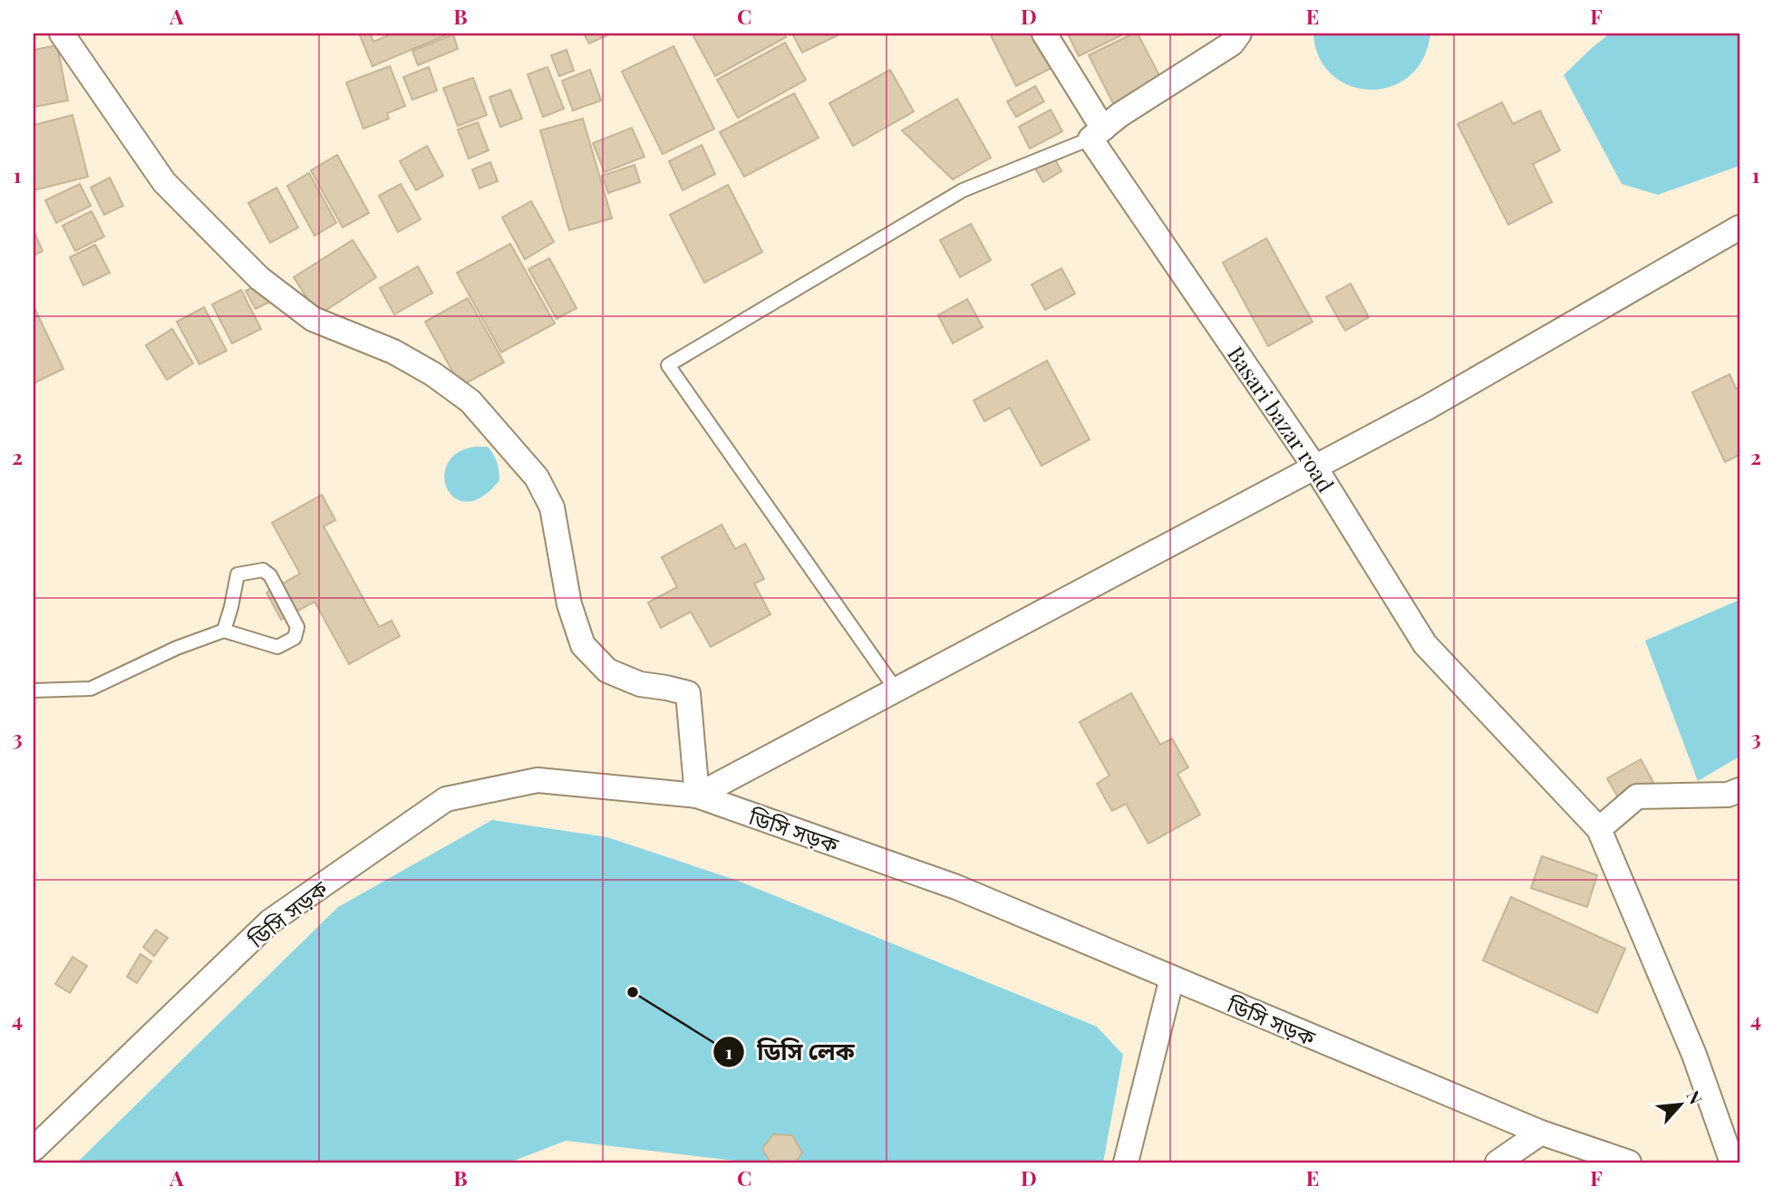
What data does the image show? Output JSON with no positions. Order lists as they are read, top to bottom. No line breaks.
{"streets":{"street":["Basari bazar road","ডিসি সড়ক"]},"places":["ডিসি লেক"],"north":"top right","grid":{"columns":["A","B","C","D","E","F"],"rows":["1","2","3","4"]}}
